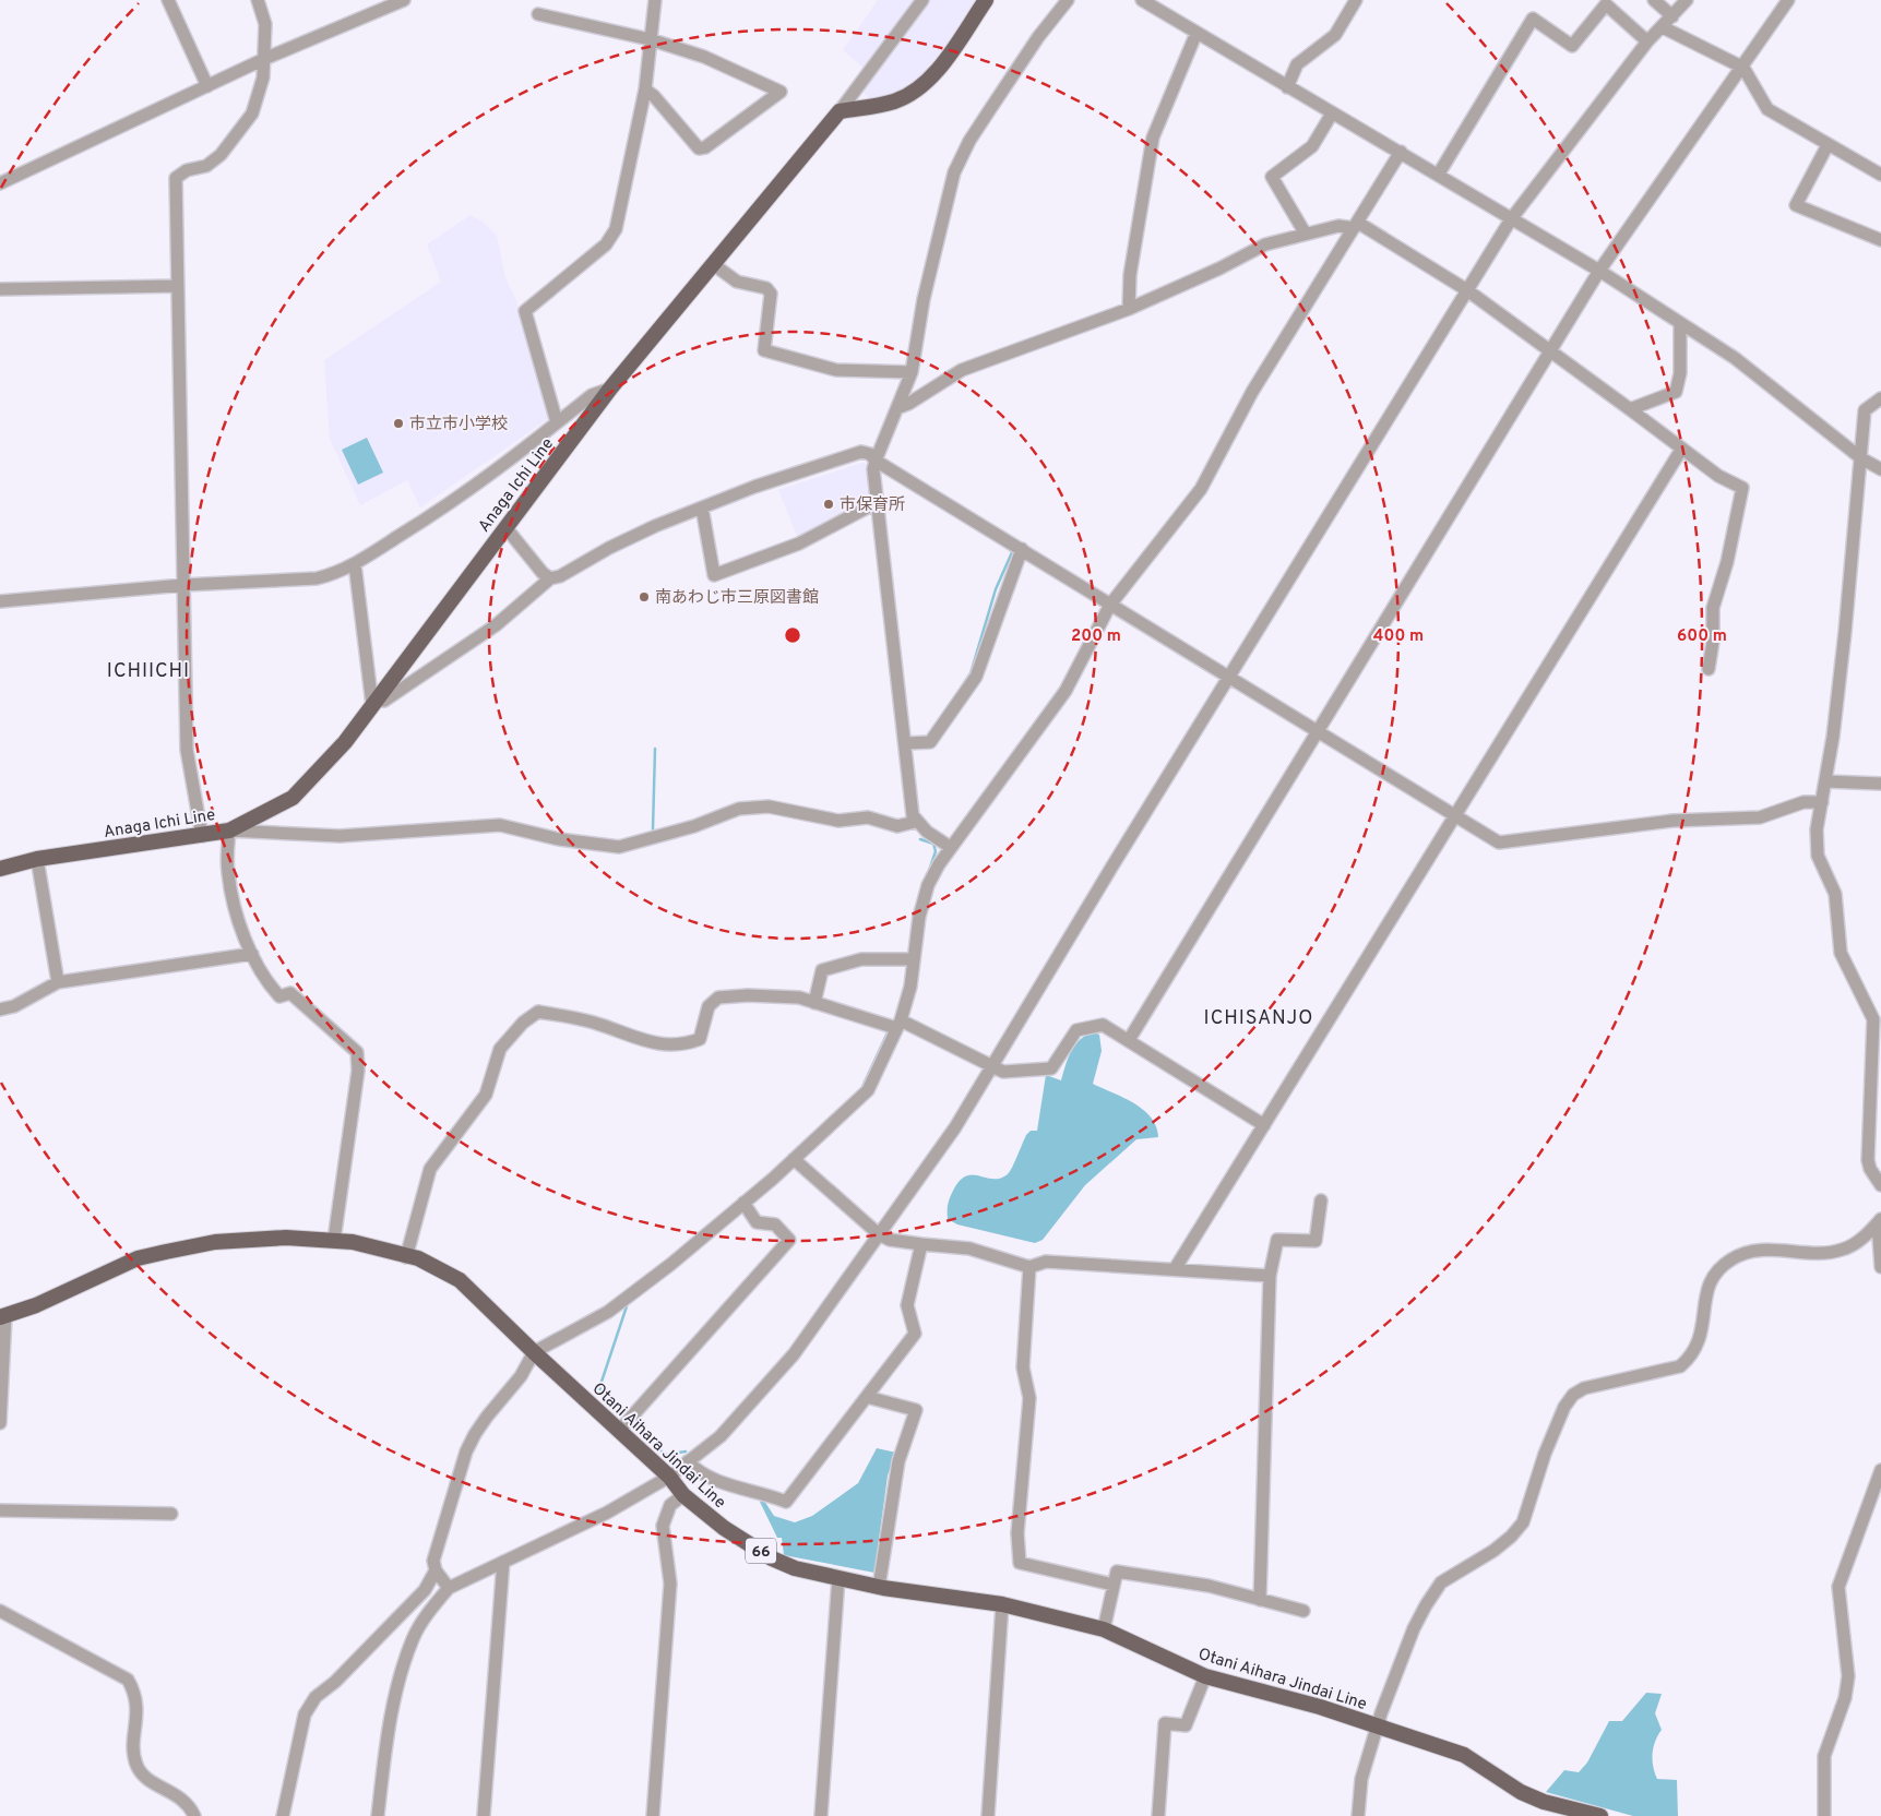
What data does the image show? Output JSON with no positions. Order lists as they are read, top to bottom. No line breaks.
{"streets":{"main road":["Anaga Ichi Line","Otani Aihara Jindai Line","66"]},"districts":["ICHIICHI","ICHISANJO"],"places":["市立市小学校","市保育所","南あわじ市三原図書館"],"rings":["200 m","400 m","600 m"]}
